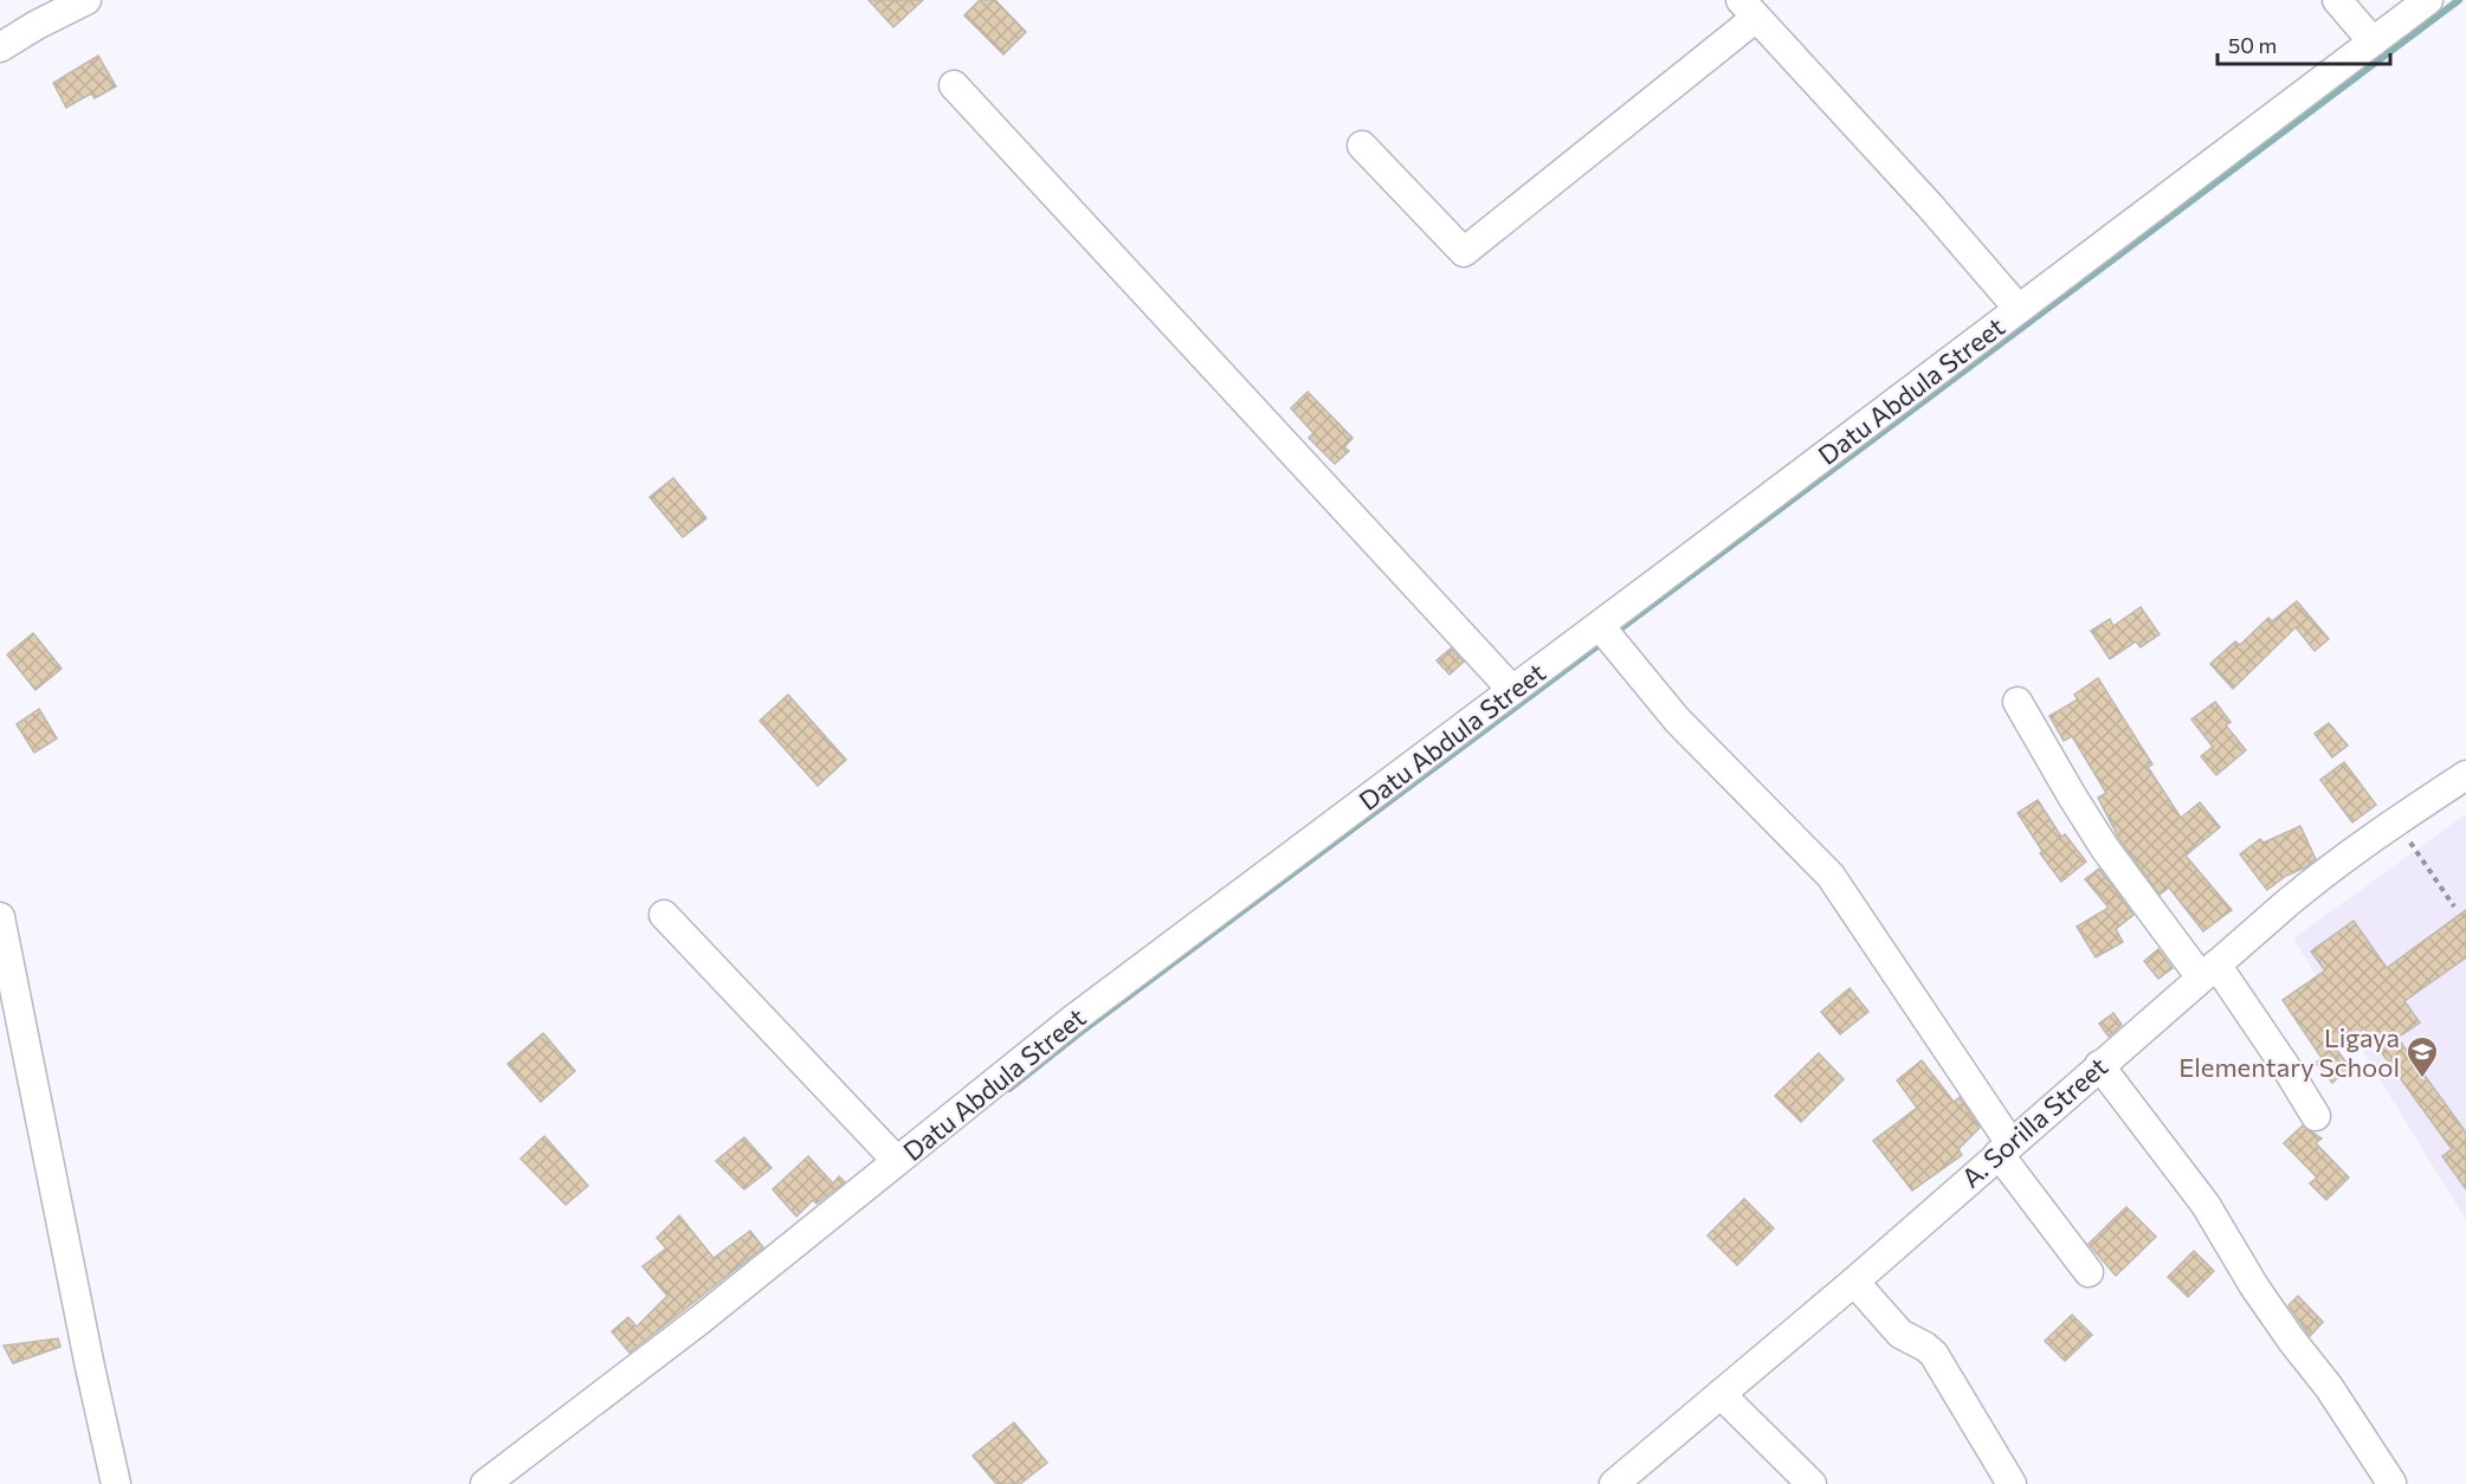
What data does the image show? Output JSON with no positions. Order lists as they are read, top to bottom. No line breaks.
{"streets":{"street":["Datu Abdula Street","A. Sorilla Street"]},"places":{"school or university":["Ligaya Elementary School"]},"scale_bar":"50 m"}
